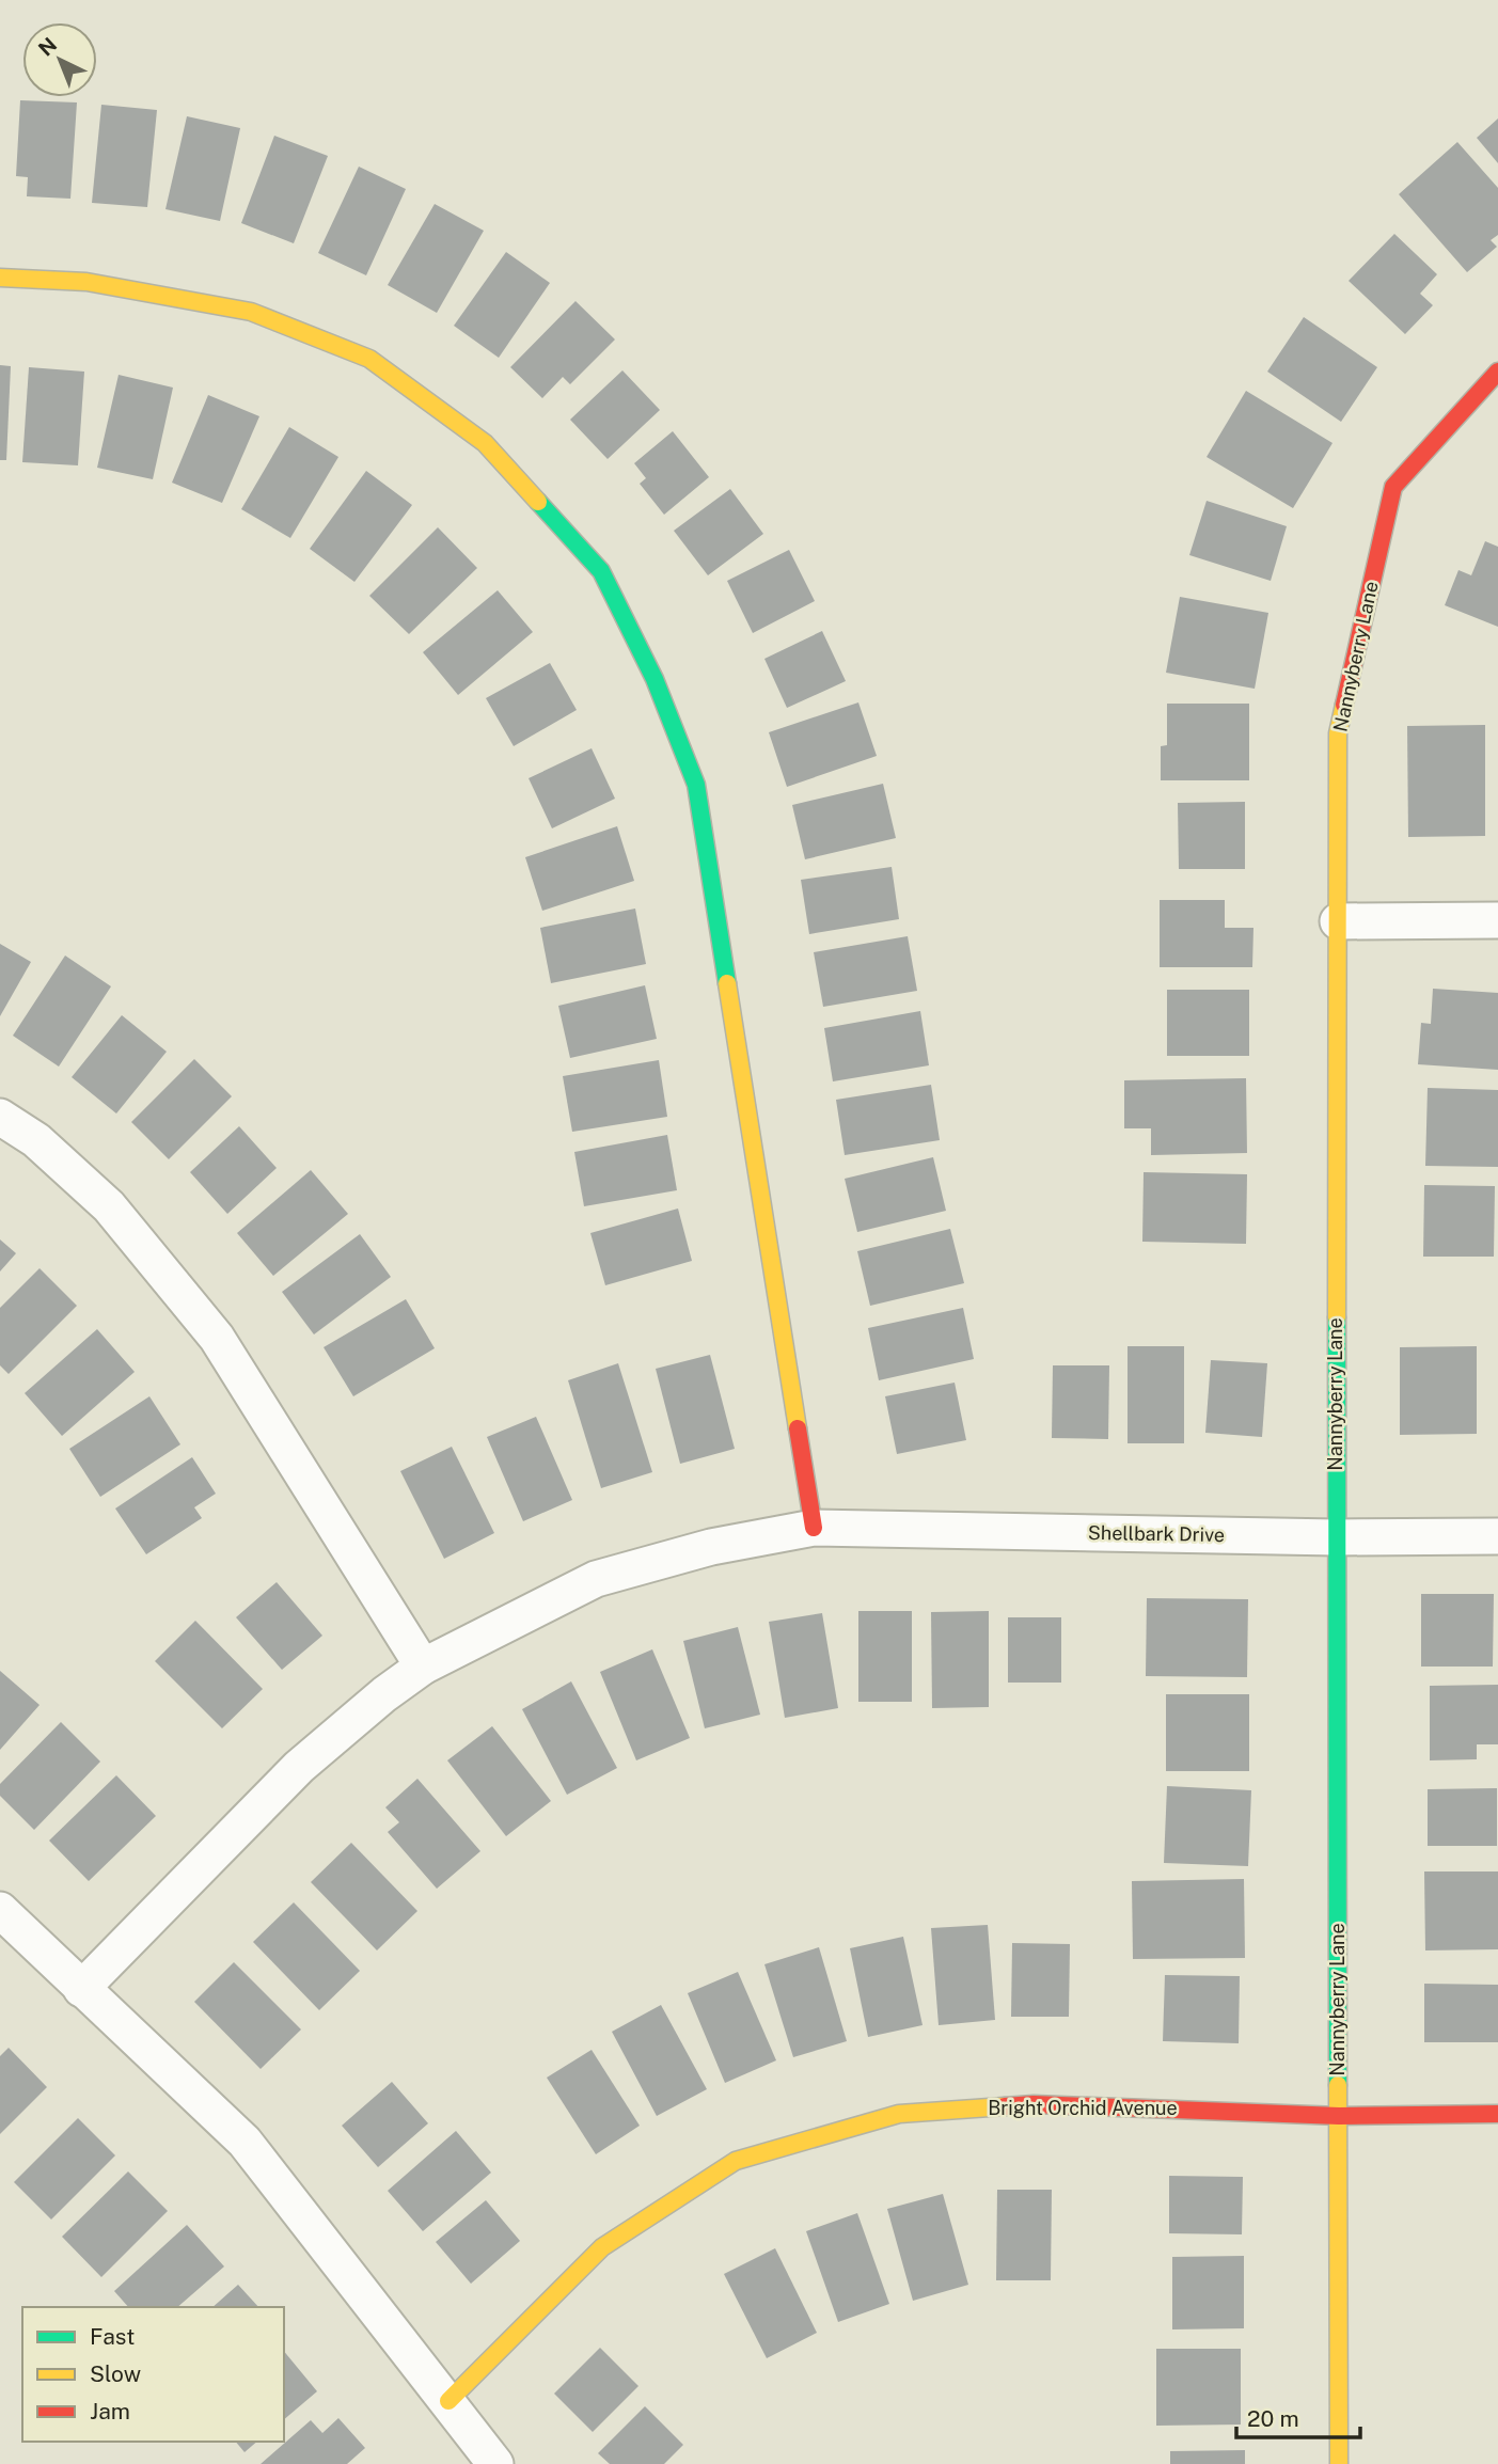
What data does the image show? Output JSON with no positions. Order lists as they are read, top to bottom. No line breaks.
{"streets":{"street":["Nannyberry Lane","Shellbark Drive","Bright Orchid Avenue"]},"crossings":[["Nannyberry Lane","Shellbark Drive"],["Nannyberry Lane","Bright Orchid Avenue"]],"legend":["Fast","Slow","Jam"],"scale_bar":"20 m","north":"top left"}
